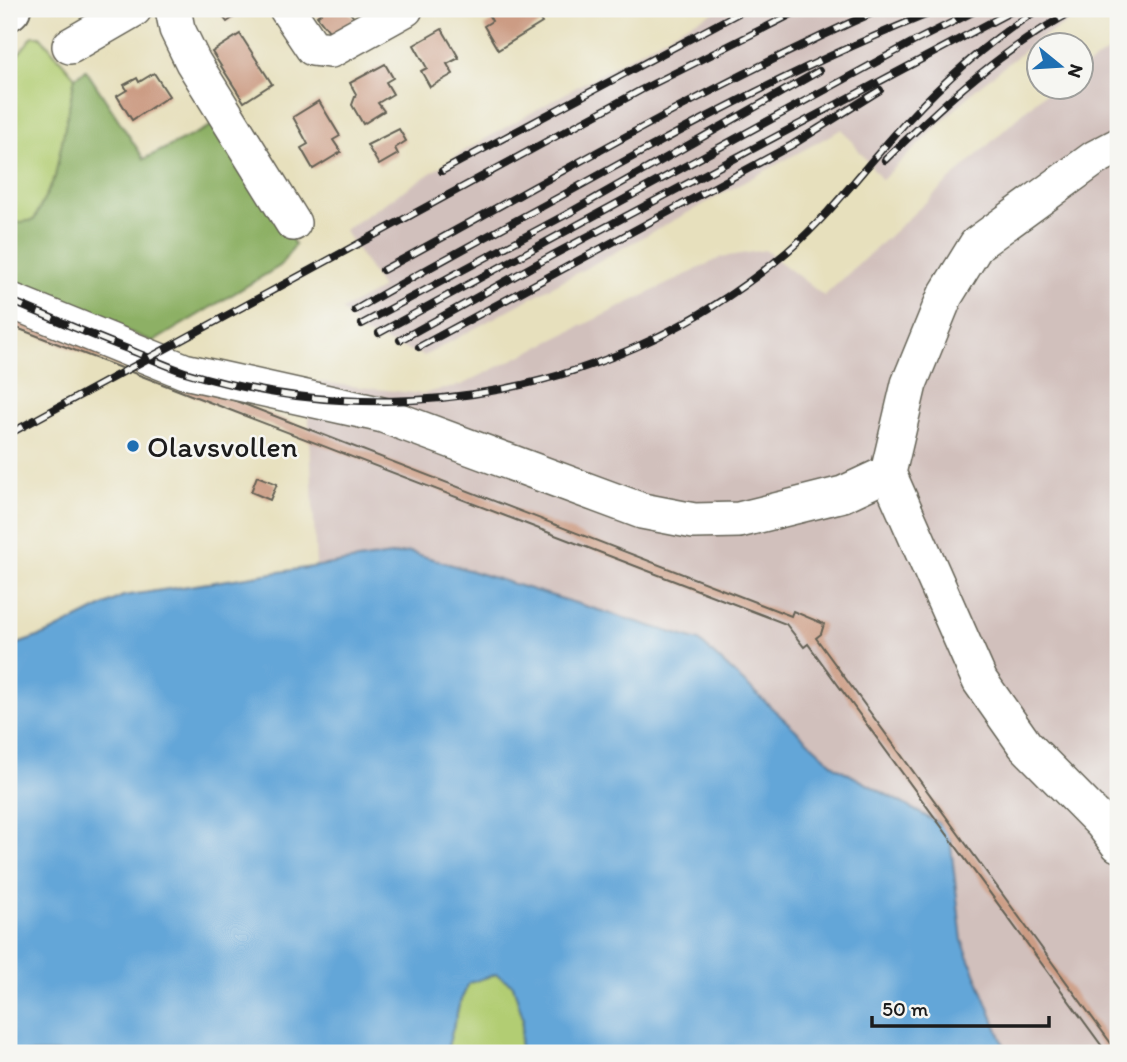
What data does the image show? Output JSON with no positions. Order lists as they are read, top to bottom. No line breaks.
{"places":["Olavsvollen"],"scale_bar":"50 m","north":"right"}
